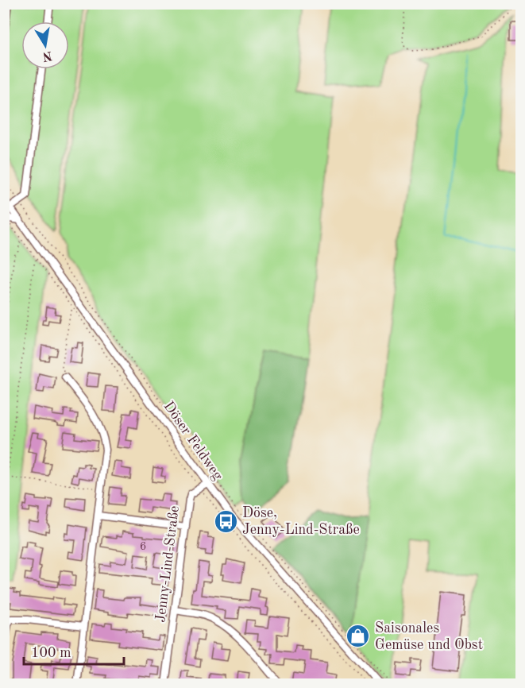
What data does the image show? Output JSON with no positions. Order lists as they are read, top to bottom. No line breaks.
{"streets":{"street":["Döser Feldweg","Jenny-Lind-Straße"]},"crossings":[["Döser Feldweg","Jenny-Lind-Straße"]],"places":{"bus stop":["Döse, Jenny-Lind-Straße"],"shop":["Saisonales Gemüse und Obst"]},"house_numbers":["6"],"scale_bar":"100 m","north":"bottom"}
